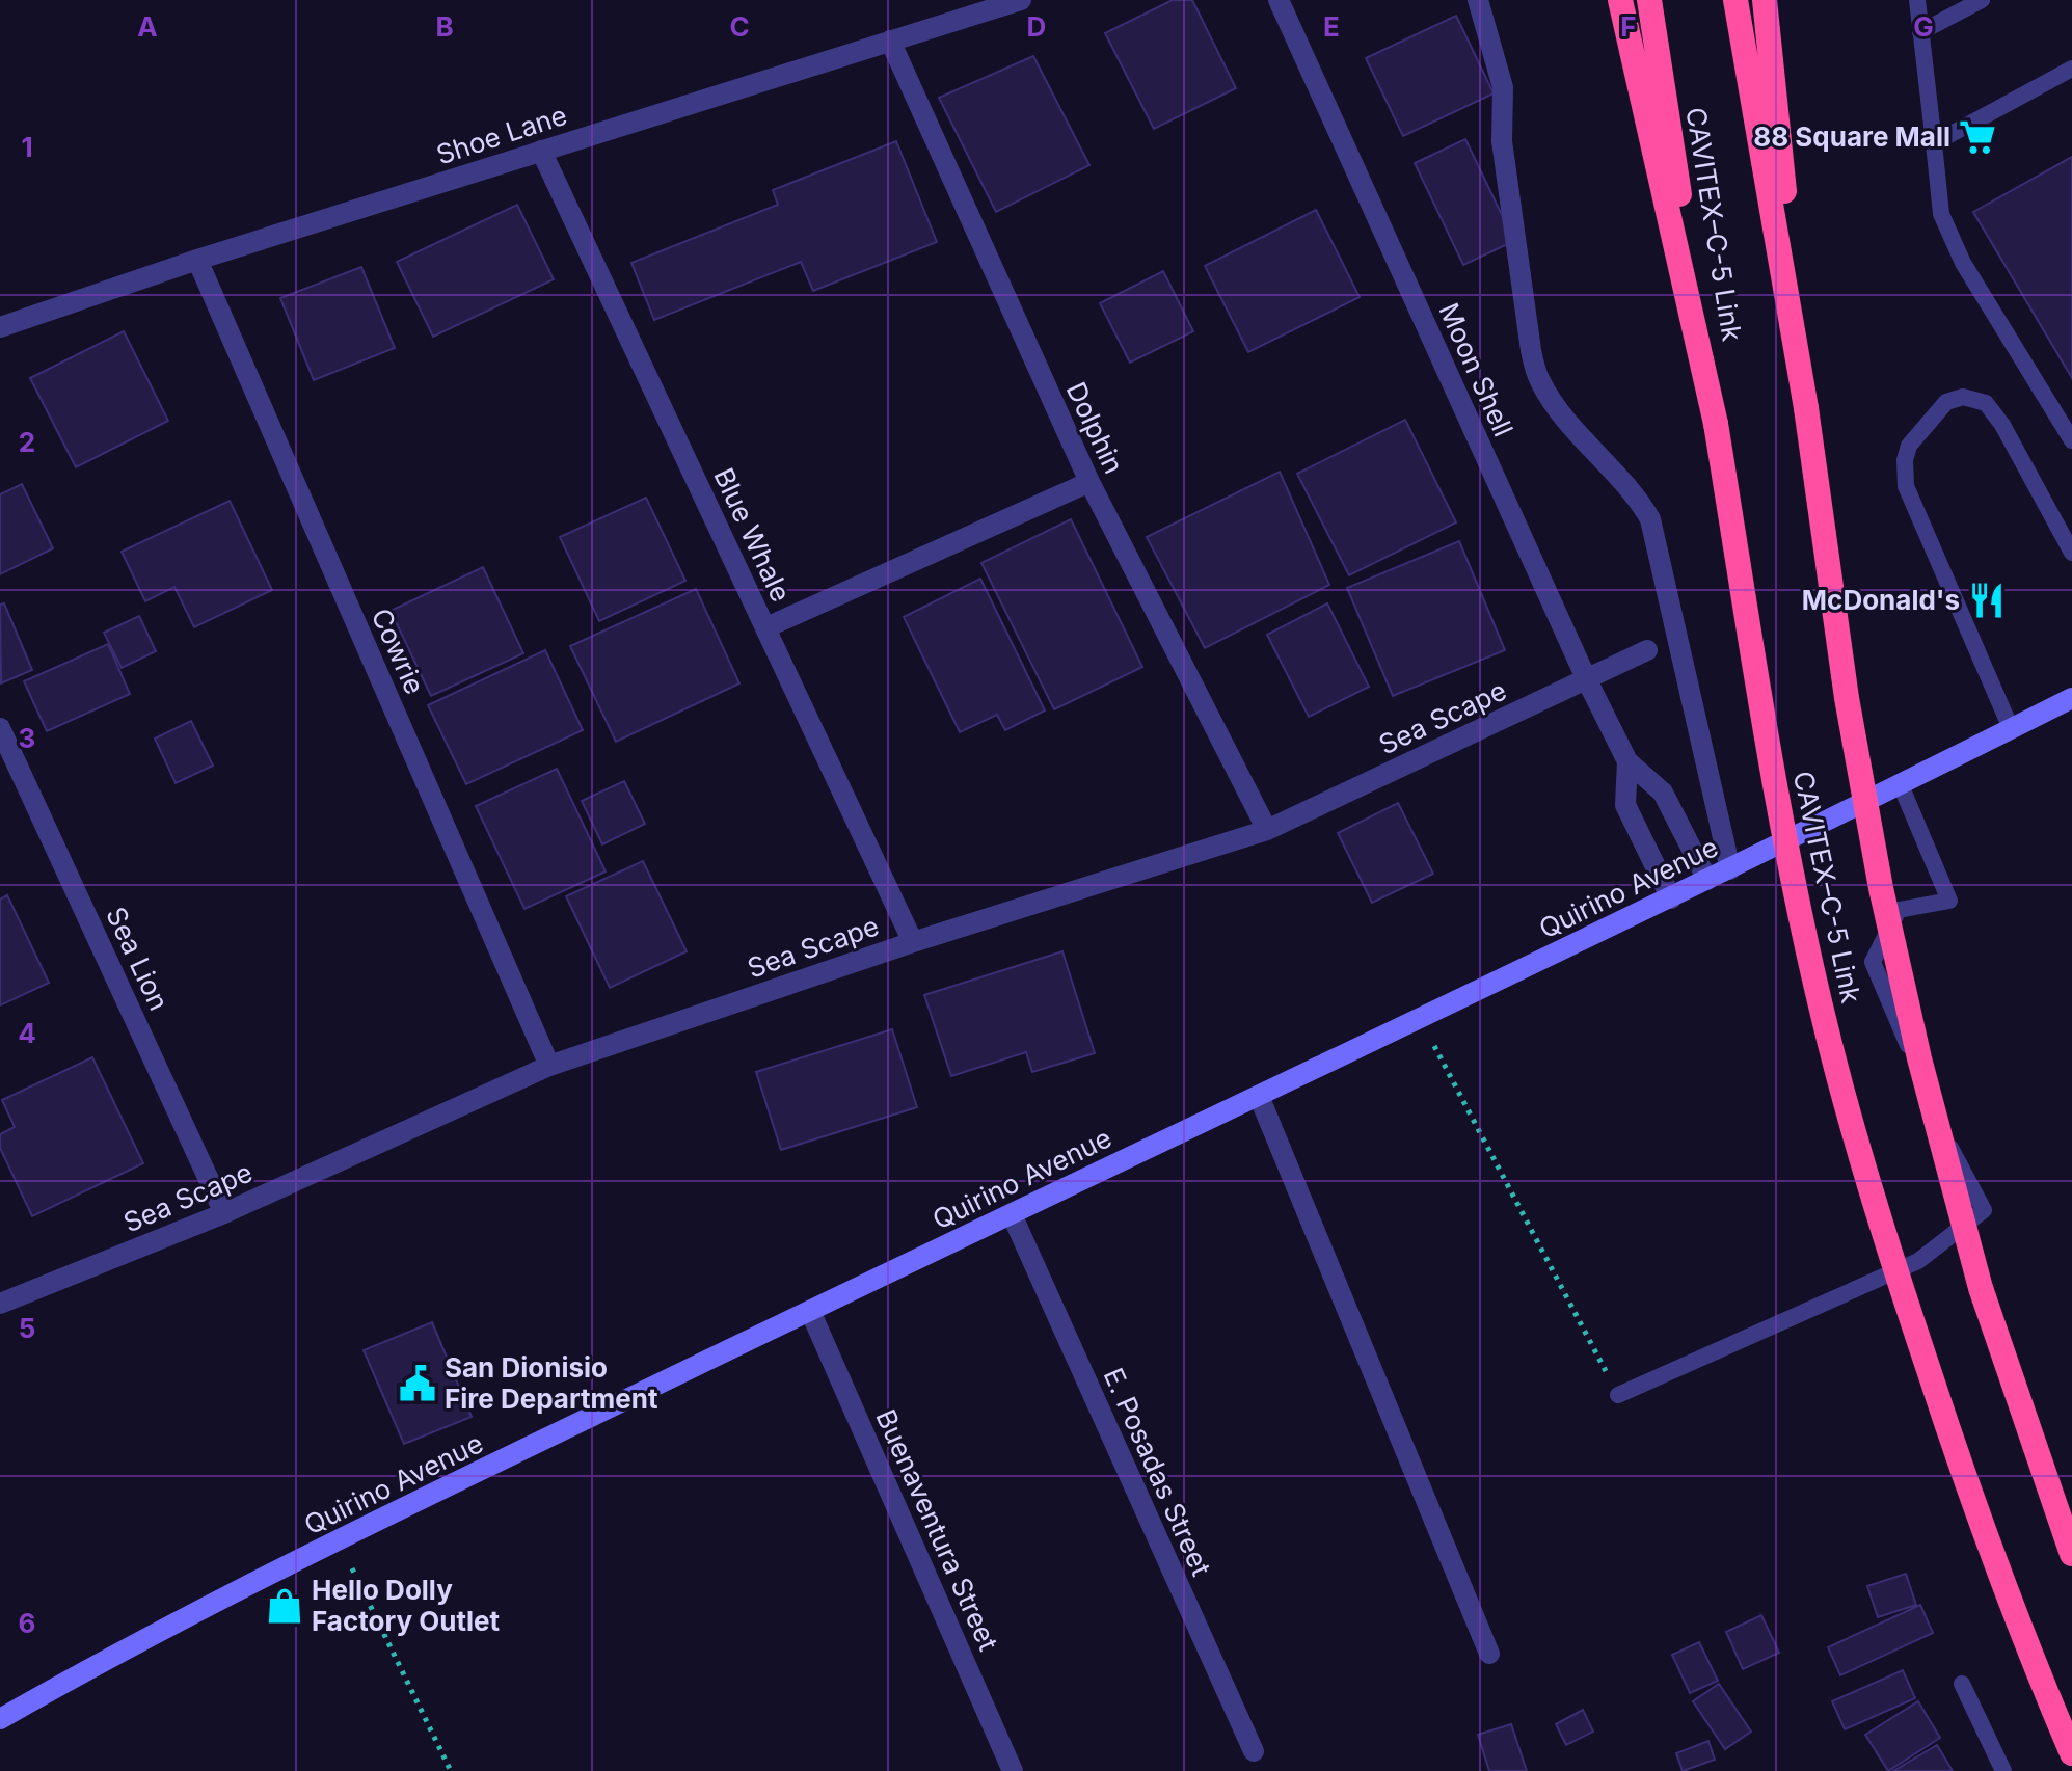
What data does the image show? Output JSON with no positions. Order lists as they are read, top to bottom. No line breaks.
{"streets":{"highway":["CAVITEX–C-5 Link"],"main road":["Quirino Avenue"],"street":["Shoe Lane","Moon Shell","Dolphin","Blue Whale","Cowrie","Sea Scape","Sea Lion","E. Posadas Street","Buenaventura Street"]},"crossings":[["Shoe Lane","Dolphin"],["Shoe Lane","Blue Whale"],["Shoe Lane","Cowrie"],["Moon Shell","Sea Scape"],["Moon Shell","Quirino Avenue"],["Dolphin","Sea Scape"],["Blue Whale","Sea Scape"],["Cowrie","Sea Scape"],["Sea Scape","Sea Lion"],["Quirino Avenue","E. Posadas Street"],["Quirino Avenue","Buenaventura Street"]],"places":{"supermarket":["88 Square Mall"],"restaurant":["McDonald's"],"public building":["San Dionisio Fire Department"],"shop":["Hello Dolly Factory Outlet"]},"grid":{"columns":["A","B","C","D","E","F","G"],"rows":["1","2","3","4","5","6"]}}
